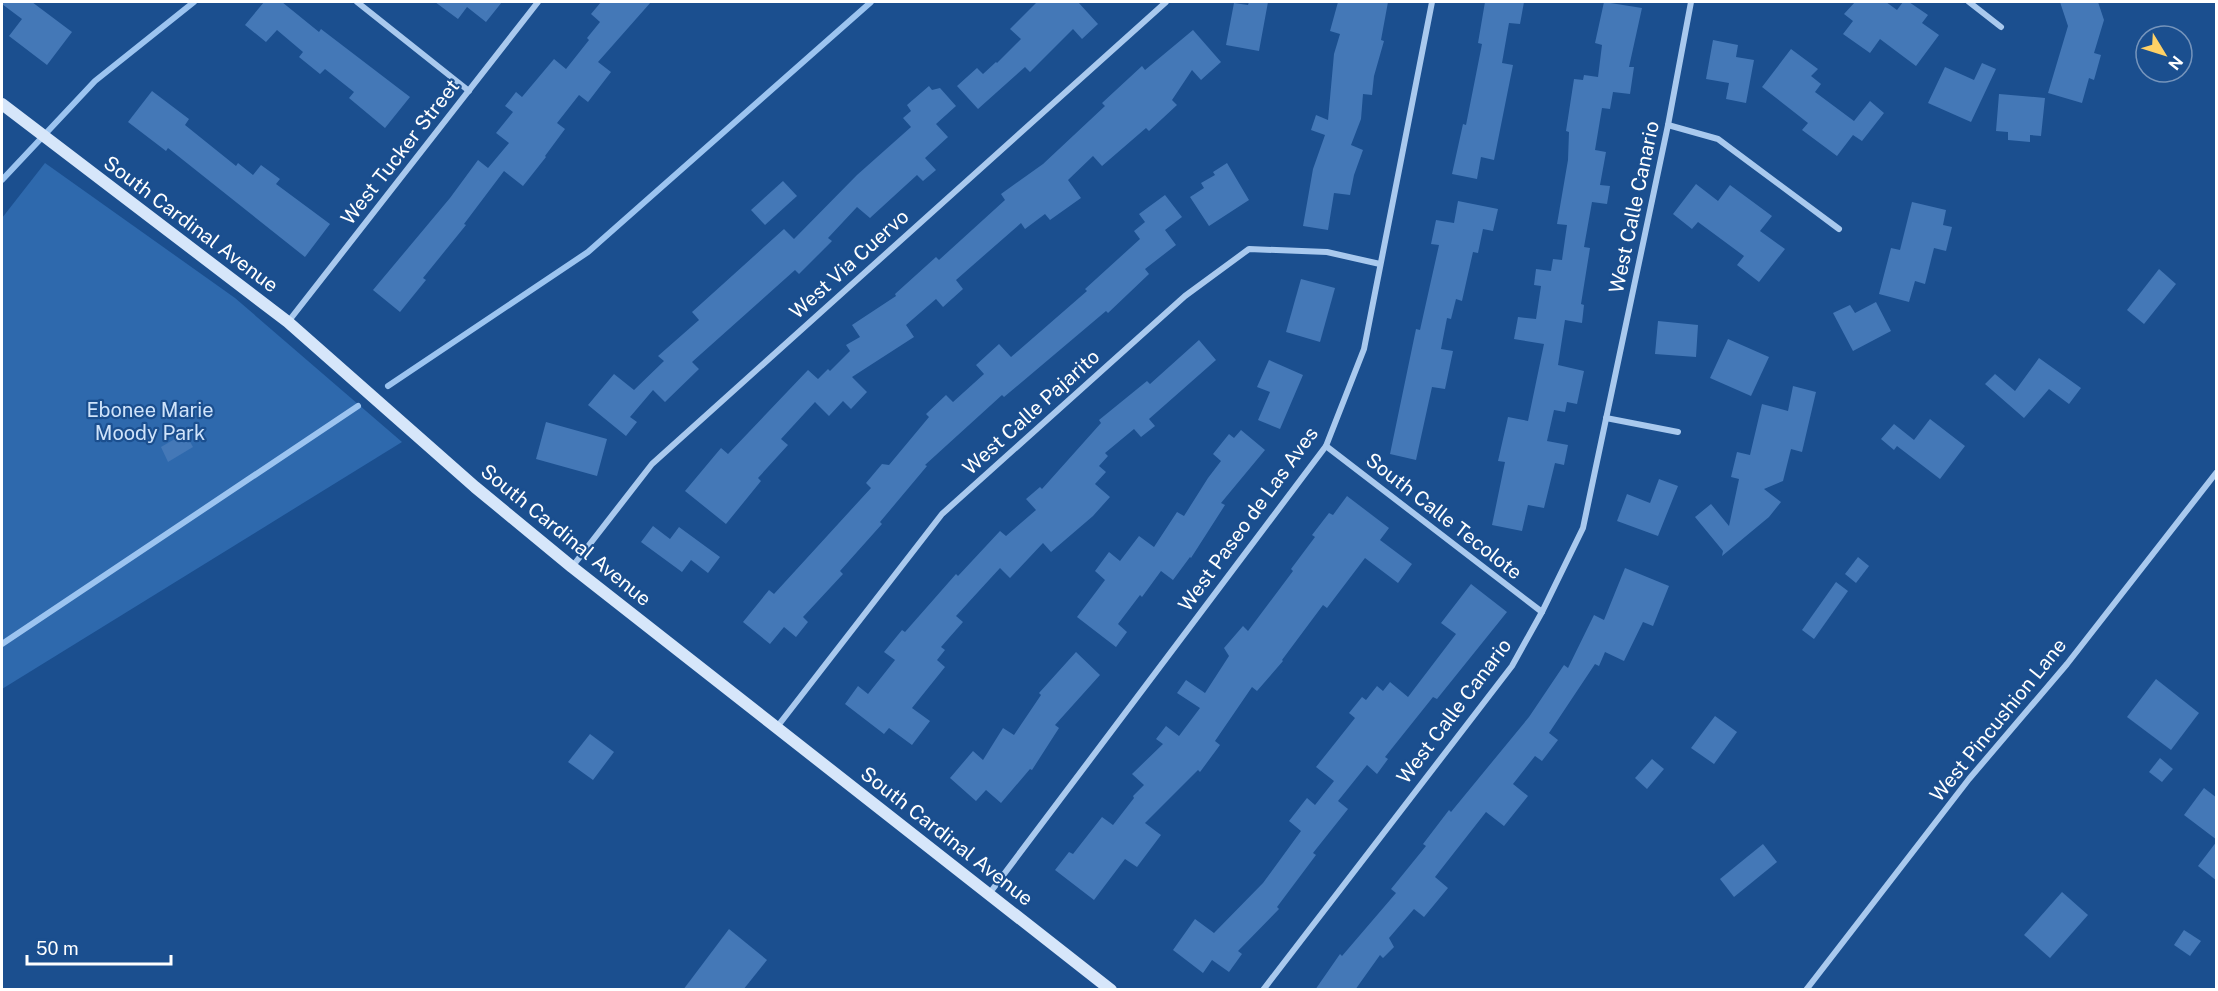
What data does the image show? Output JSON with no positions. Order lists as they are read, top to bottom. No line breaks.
{"streets":{"main road":["South Cardinal Avenue"],"street":["West Tucker Street","West Calle Canario","West Via Cuervo","West Calle Pajarito","South Calle Tecolote","West Paseo de Las Aves","West Pincushion Lane"]},"crossings":[["West Tucker Street","South Cardinal Avenue"],["West Calle Canario","South Calle Tecolote"],["South Cardinal Avenue","West Via Cuervo"],["South Cardinal Avenue","West Calle Pajarito"],["South Cardinal Avenue","West Paseo de Las Aves"],["West Calle Pajarito","West Paseo de Las Aves"],["South Calle Tecolote","West Paseo de Las Aves"]],"parks":["Ebonee Marie Moody Park"],"scale_bar":"50 m","north":"bottom right"}
